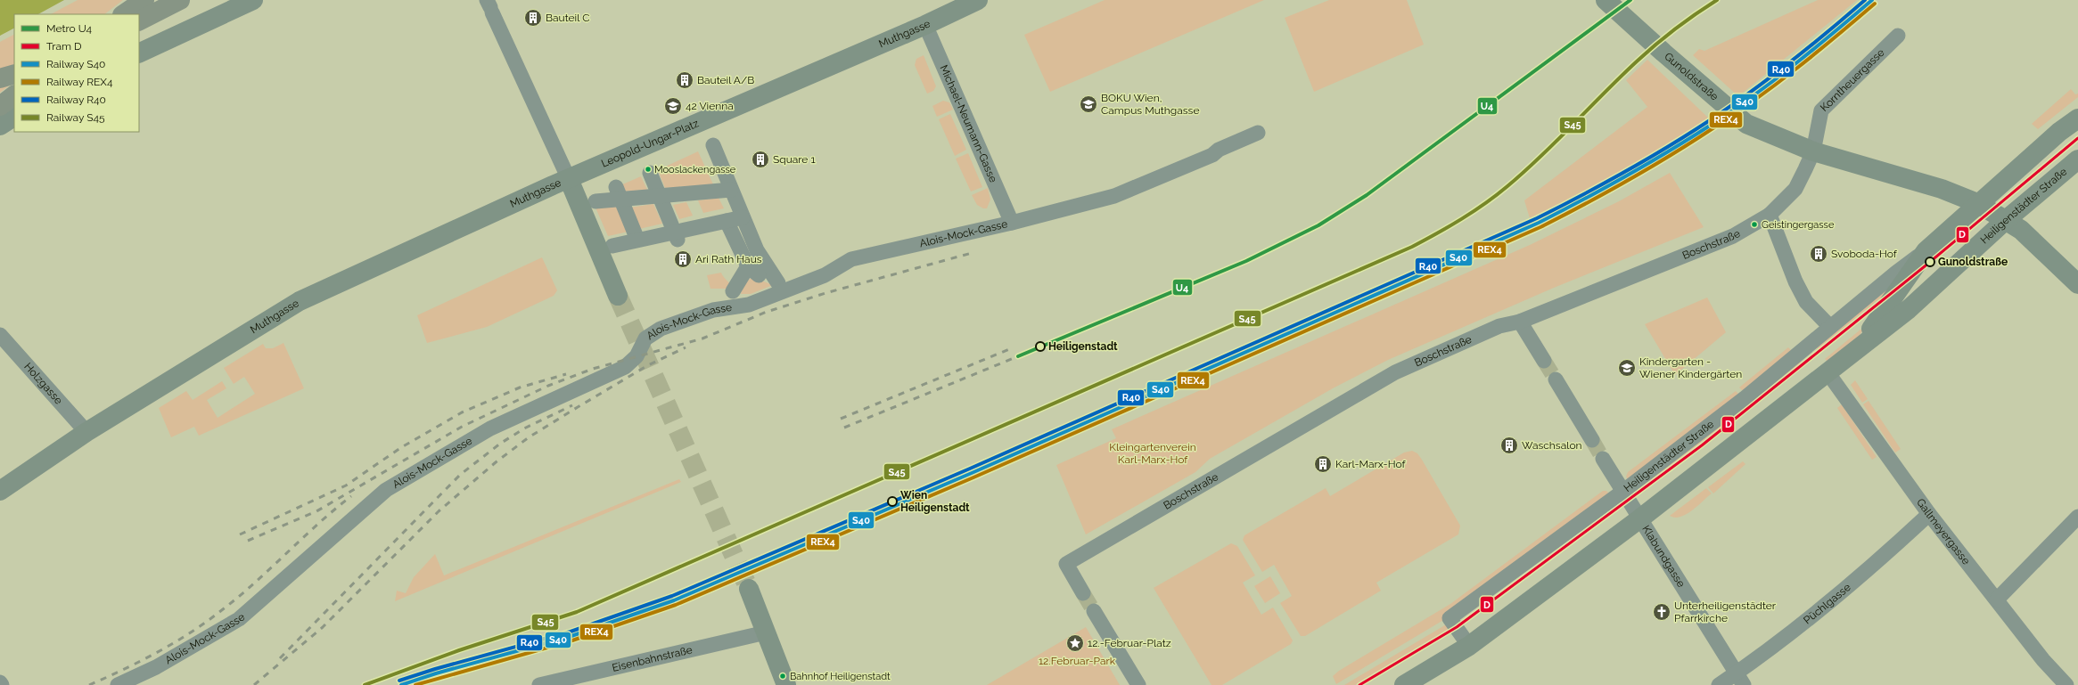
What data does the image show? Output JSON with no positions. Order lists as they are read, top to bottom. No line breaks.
{"streets":{"main road":["Muthgasse","Gunoldstraße","Leopold-Ungar-Platz","Heiligenstädter Straße"],"street":["Korntheuergasse","Michael-Neumann-Gasse","Alois-Mock-Gasse","Boschstraße","Holzgasse","Gallmeyergasse","Klabundgasse","Püchlgasse","Eisenbahnstraße"]},"crossings":[["Muthgasse","Michael-Neumann-Gasse"],["Muthgasse","Leopold-Ungar-Platz"],["Muthgasse","Holzgasse"],["Gunoldstraße","Korntheuergasse"],["Gunoldstraße","Heiligenstädter Straße"],["Gunoldstraße","Boschstraße"],["Korntheuergasse","Boschstraße"],["Michael-Neumann-Gasse","Alois-Mock-Gasse"],["Heiligenstädter Straße","Gallmeyergasse"],["Heiligenstädter Straße","Klabundgasse"],["Gallmeyergasse","Püchlgasse"],["Klabundgasse","Püchlgasse"]],"parks":["Kleingartenverein Karl-Marx-Hof","12.Februar-Park"],"places":{"building":["Bauteil C","Bauteil A/B","Square 1","Svoboda-Hof","Ari Rath Haus","Waschsalon","Karl-Marx-Hof"],"school or university":["BOKU Wien, Campus Muthgasse","42 Vienna","Kindergarten - Wiener Kindergärten"],"other":["Mooslackengasse","Geistingergasse","Gunoldstraße","Heiligenstadt","Wien Heiligenstadt","Bahnhof Heiligenstadt"],"church":["Unterheiligenstädter Pfarrkirche"],"place":["12.-Februar-Platz"]},"lines":["metro line U4","rail line S40","rail line R40","rail line S45","rail line REX4","tram line D"],"legend":["Metro U4","Tram D","Railway S40","Railway REX4","Railway R40","Railway S45"]}
